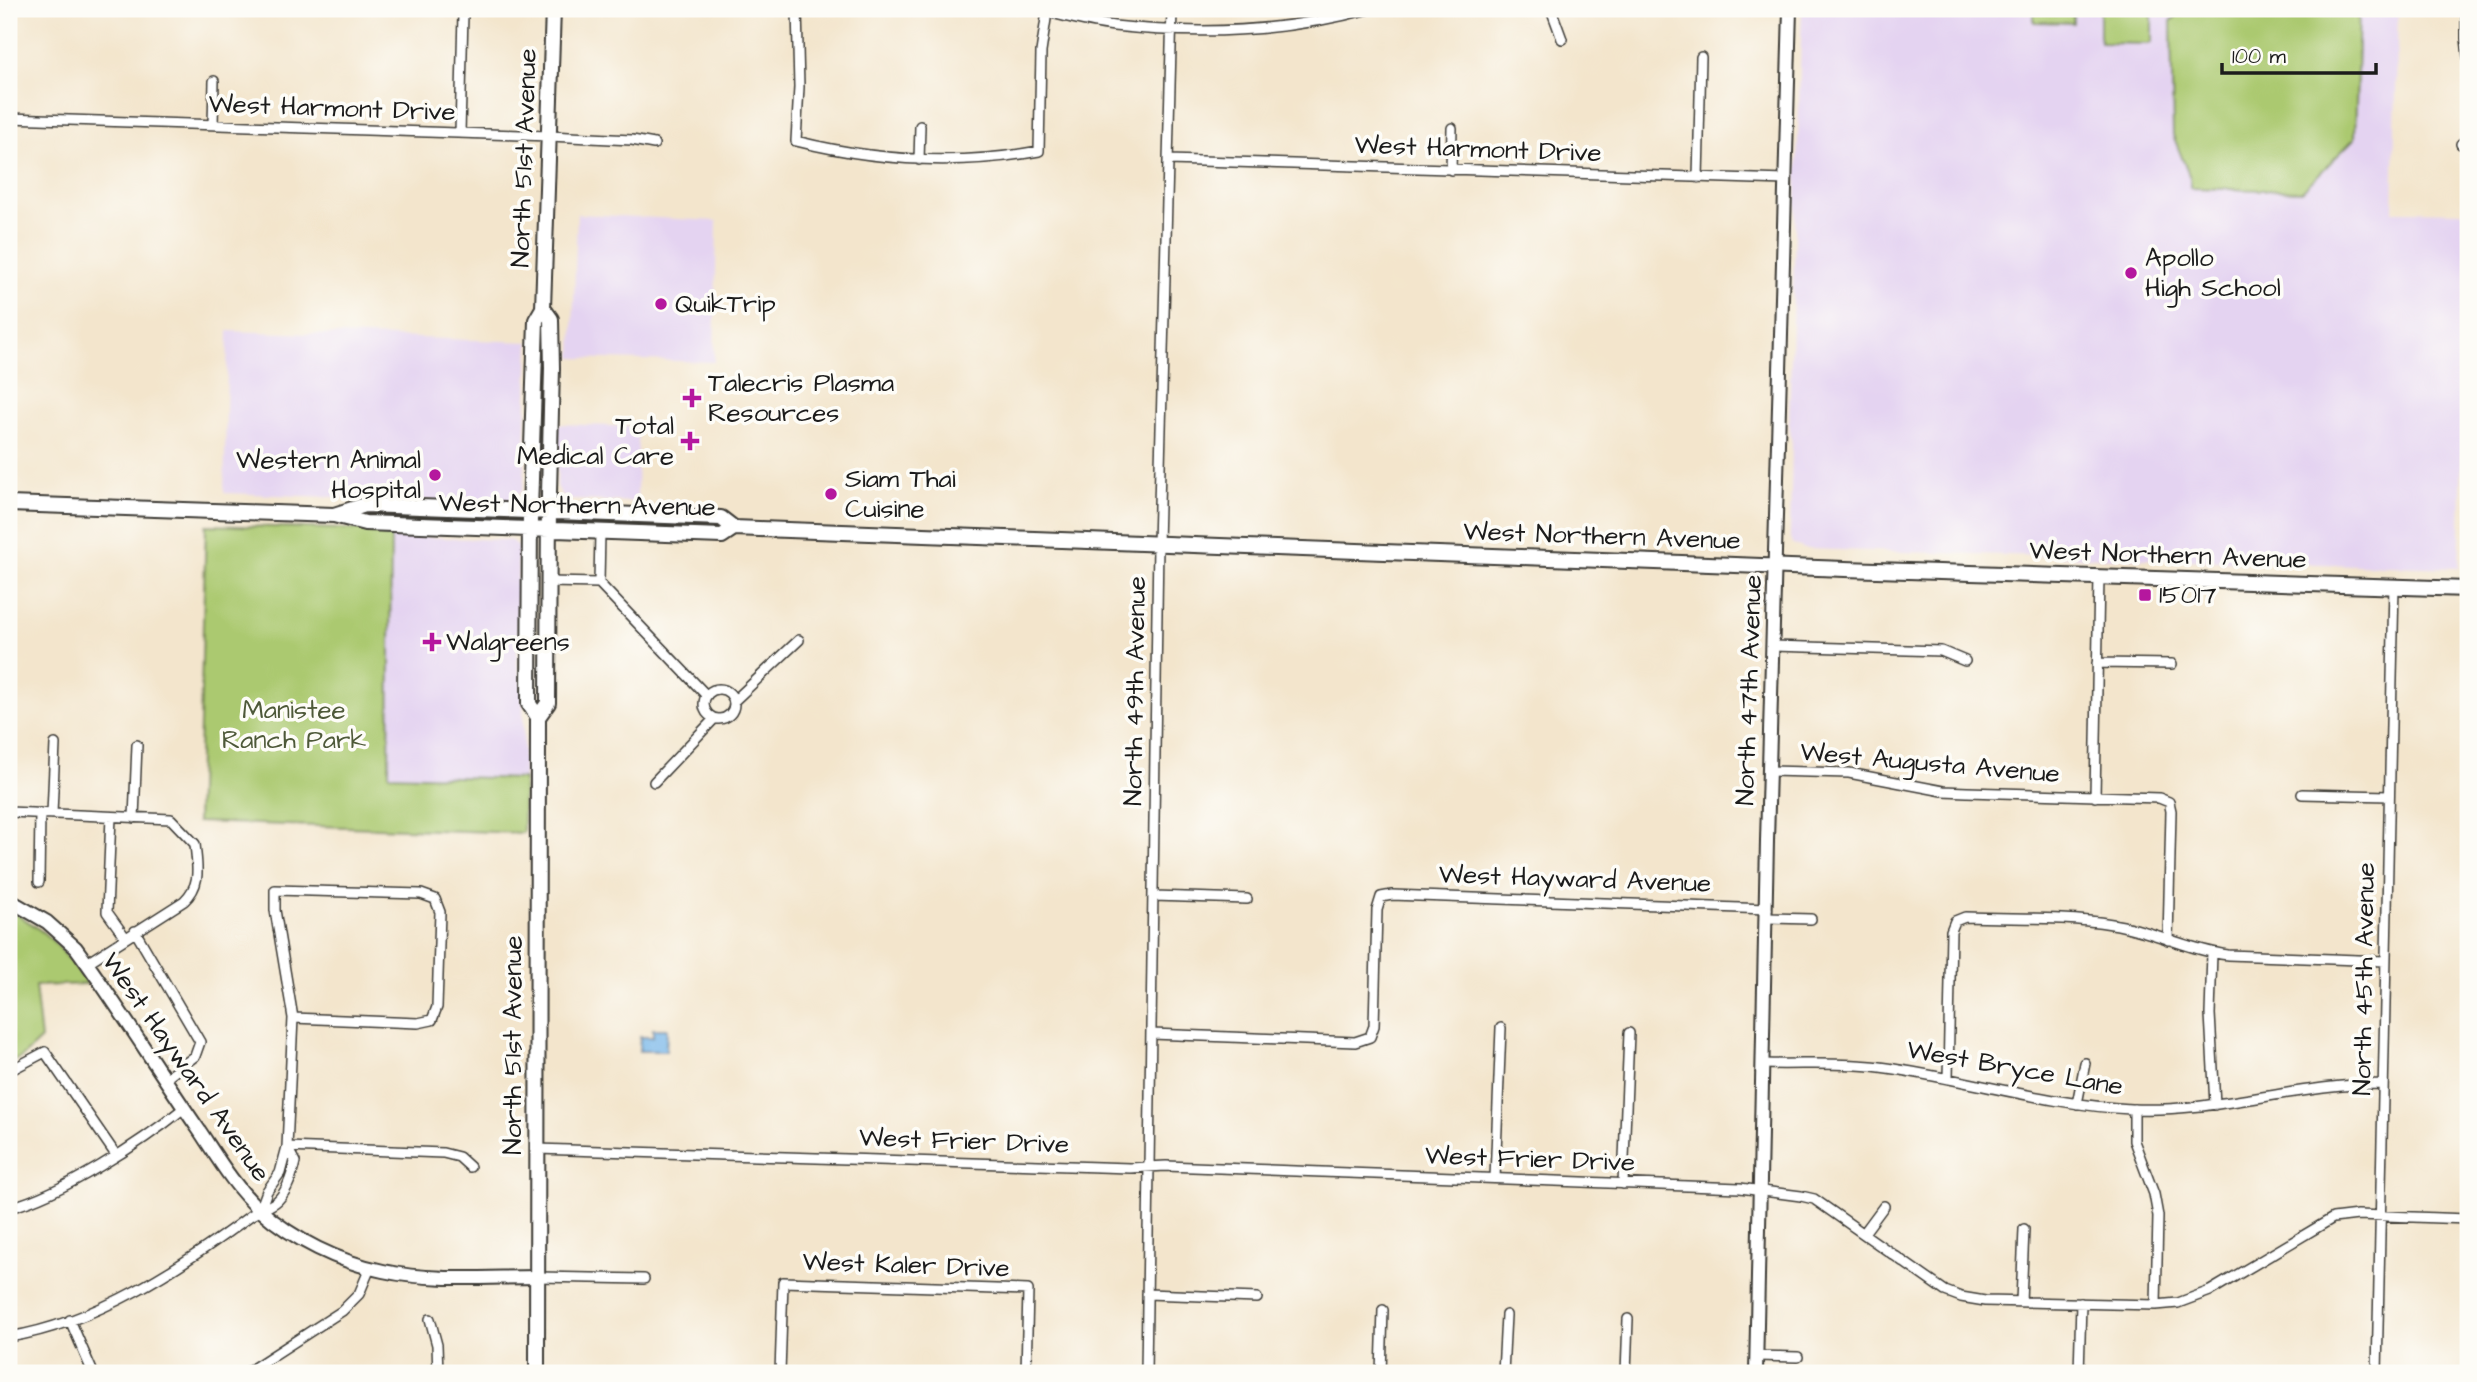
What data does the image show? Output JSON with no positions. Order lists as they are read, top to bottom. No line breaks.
{"streets":{"main road":["North 51st Avenue","West Northern Avenue"],"street":["West Harmont Drive","North 47th Avenue","North 49th Avenue","West Augusta Avenue","West Hayward Avenue","North 45th Avenue","West Bryce Lane","West Frier Drive","West Kaler Drive"]},"crossings":[["West Harmont Drive","North 51st Avenue"],["West Harmont Drive","North 47th Avenue"],["West Harmont Drive","North 49th Avenue"],["North 51st Avenue","West Northern Avenue"],["North 51st Avenue","West Hayward Avenue"],["North 51st Avenue","West Frier Drive"],["West Northern Avenue","North 47th Avenue"],["West Northern Avenue","North 49th Avenue"],["West Northern Avenue","North 45th Avenue"],["North 47th Avenue","West Augusta Avenue"],["North 47th Avenue","West Hayward Avenue"],["North 47th Avenue","West Bryce Lane"],["North 47th Avenue","West Frier Drive"],["North 49th Avenue","West Hayward Avenue"],["North 49th Avenue","West Frier Drive"],["North 45th Avenue","West Bryce Lane"],["North 45th Avenue","West Frier Drive"]],"parks":["Manistee Ranch Park"],"places":{"other":["Apollo High School","QuikTrip","Western Animal Hospital","Siam Thai Cuisine"],"health":["Talecris Plasma Resources","Total Medical Care","Walgreens"],"transit":["15017"]},"scale_bar":"100 m"}
